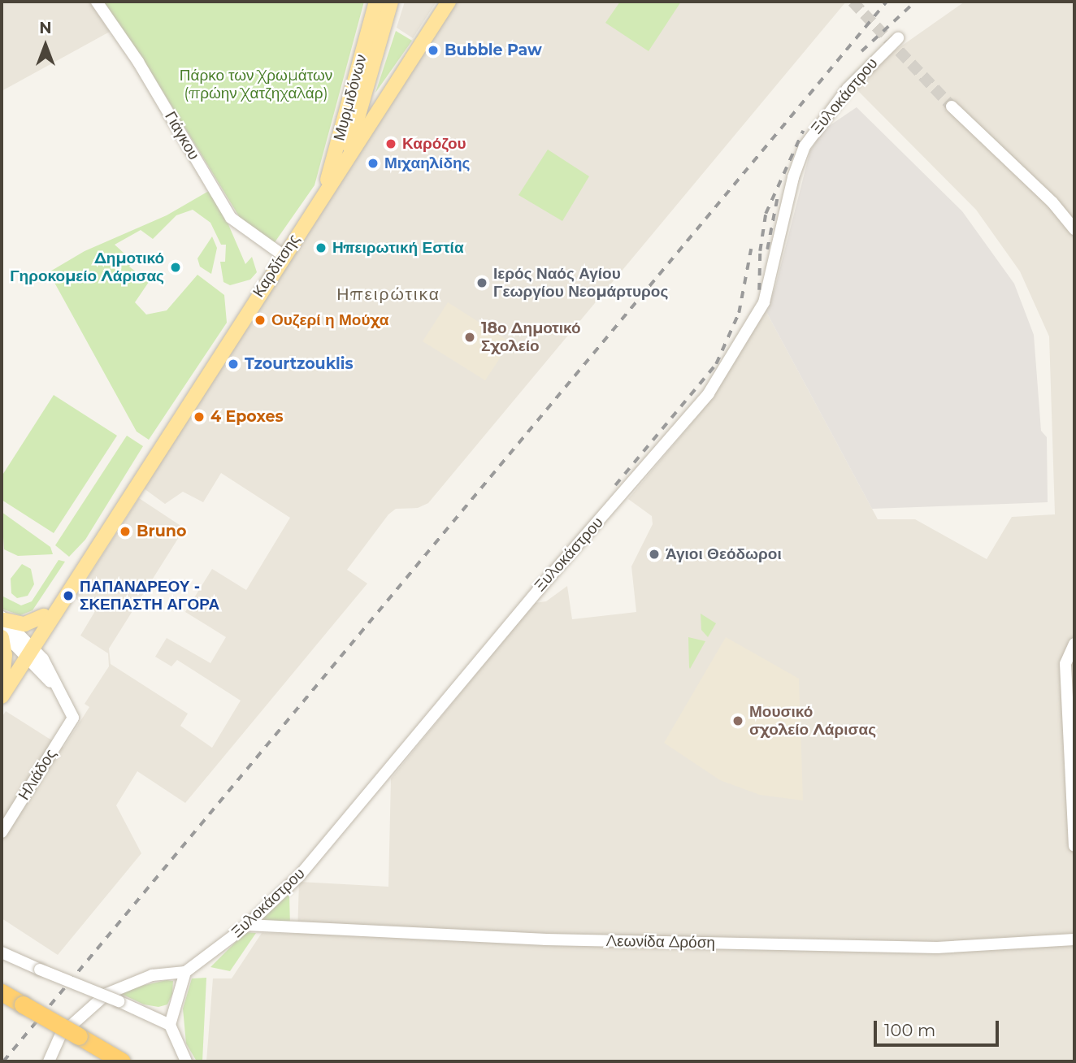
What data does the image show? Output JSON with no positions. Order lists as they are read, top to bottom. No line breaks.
{"streets":{"main road":["Μυρμιδόνων","Καρδίτσης"],"street":["Ξυλοκάστρου","Γιάγκου","Ηλιάδος","Λεωνίδα Δρόση"]},"crossings":[["Ξυλοκάστρου","Λεωνίδα Δρόση"],["Μυρμιδόνων","Καρδίτσης"],["Γιάγκου","Καρδίτσης"]],"districts":["Ηπειρώτικα"],"parks":["Πάρκο των Χρωμάτων (πρώην Χατζηχαλάρ)"],"places":["Bubble Paw","Καρόζου","Μιχαηλίδης","Ηπειρωτική Εστία","Δημοτικό Γηροκομείο Λάρισας","Ιερός Ναός Αγίου Γεωργίου Νεομάρτυρος","Ουζερί η Μούχα","18ο Δημοτικό Σχολείο","Tzourtzouklis","4 Epoxes","Bruno","Άγιοι Θεόδωροι","ΠΑΠΑΝΔΡΕΟΥ - ΣΚΕΠΑΣΤΗ ΑΓΟΡΑ","Μουσικό σχολείο Λάρισας"],"scale_bar":"100 m","north":"top"}
